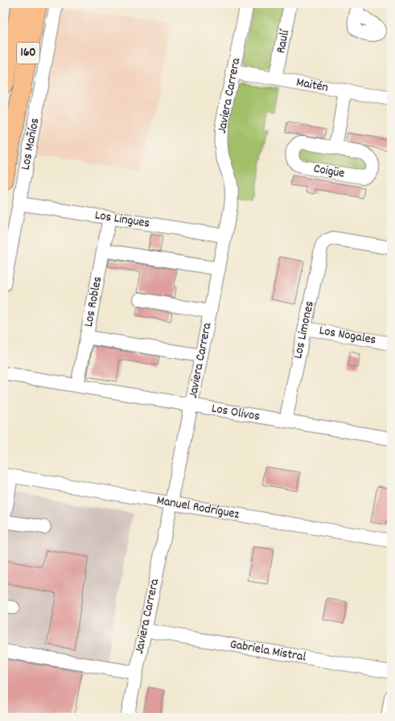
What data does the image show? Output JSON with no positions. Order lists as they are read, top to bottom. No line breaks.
{"streets":{"highway":["160"],"street":["Raulí","Maitén","Javiera Carrera","Los Mañíos","Coigüe","Los Lingues","Los Robles","Los Limones","Los Nogales","Los Olivos","Manuel Rodríguez","Gabriela Mistral"]},"crossings":[["Raulí","Maitén"],["Maitén","Javiera Carrera"],["Maitén","Coigüe"],["Javiera Carrera","Los Lingues"],["Javiera Carrera","Los Olivos"],["Javiera Carrera","Manuel Rodríguez"],["Javiera Carrera","Gabriela Mistral"],["Los Mañíos","Los Lingues"],["Los Lingues","Los Robles"],["Los Robles","Los Olivos"],["Los Limones","Los Nogales"],["Los Limones","Los Olivos"]]}
